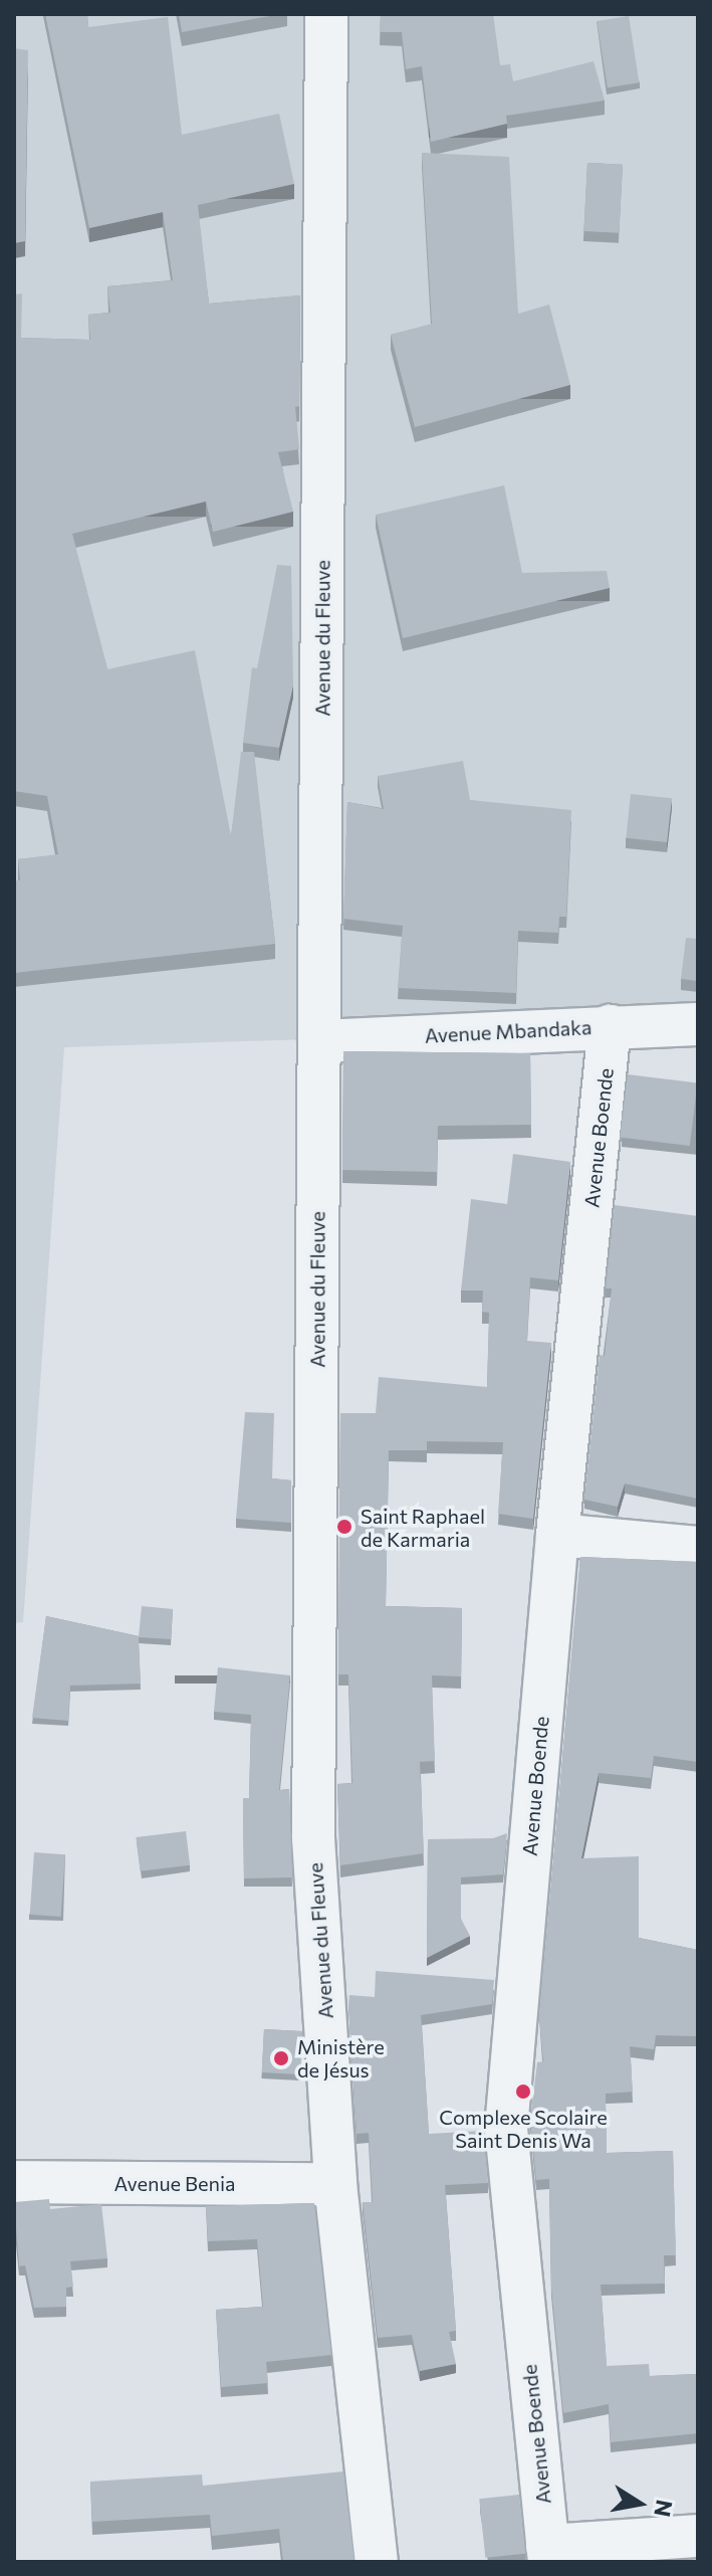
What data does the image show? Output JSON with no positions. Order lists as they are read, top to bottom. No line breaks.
{"streets":{"street":["Avenue du Fleuve","Avenue Mbandaka","Avenue Boende","Avenue Benia"]},"crossings":[["Avenue du Fleuve","Avenue Mbandaka"],["Avenue du Fleuve","Avenue Benia"],["Avenue Mbandaka","Avenue Boende"]],"places":["Saint Raphael de Karmaria","Ministère de Jésus","Complexe Scolaire Saint Denis Wa"],"north":"right"}
